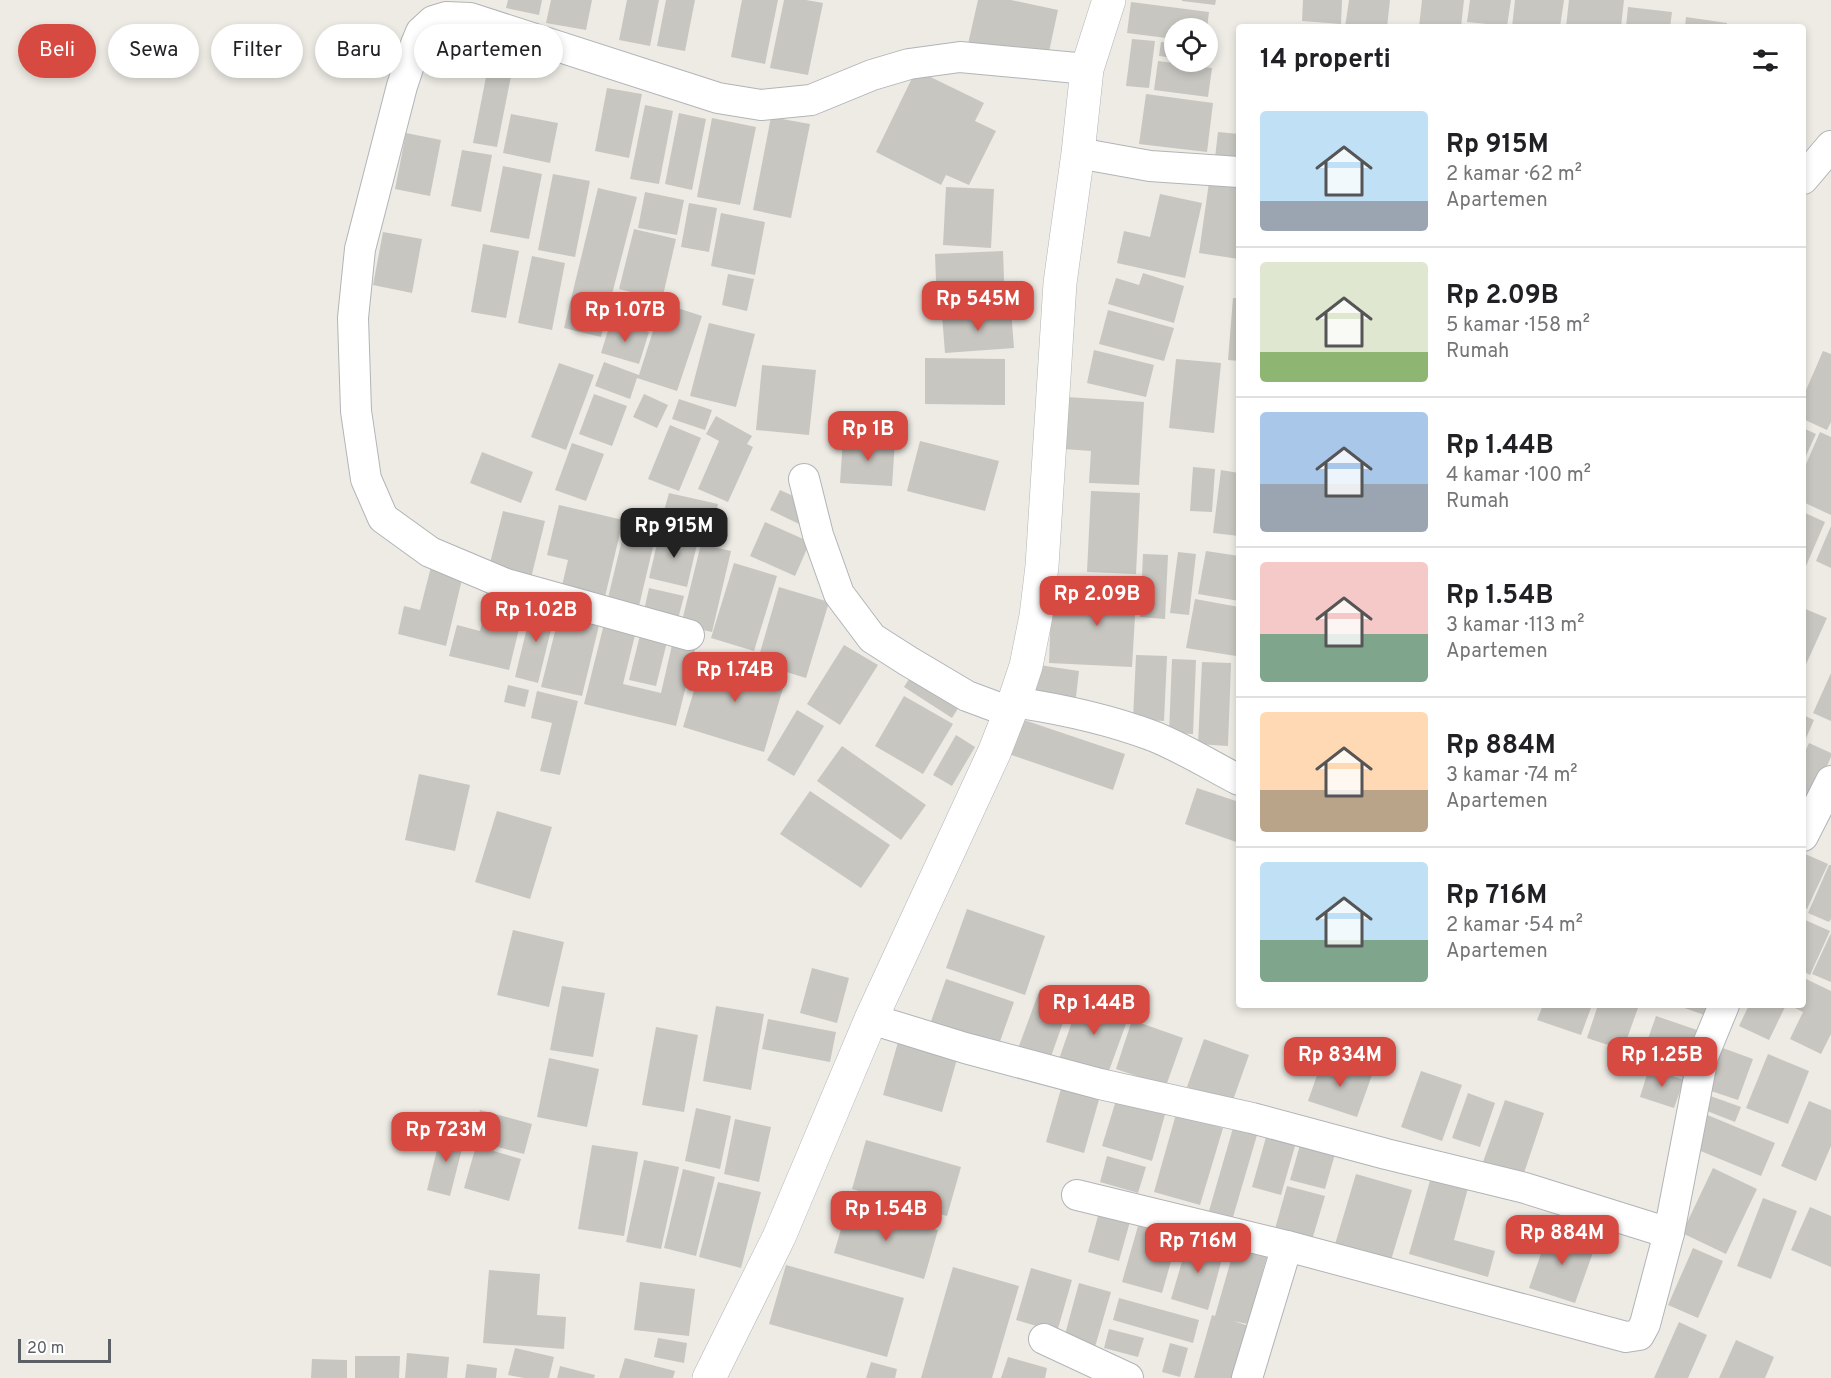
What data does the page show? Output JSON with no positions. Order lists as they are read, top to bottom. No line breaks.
{"scale_bar":"20 m","page":{"chip":["Beli","Sewa","Filter","Baru","Apartemen"],"heading":"14 properti","list":[{"name":"Rp 915M","note":"2 kamar · 62 m² · Apartemen"},{"name":"Rp 2.09B","note":"5 kamar · 158 m² · Rumah"},{"name":"Rp 1.44B","note":"4 kamar · 100 m² · Rumah"},{"name":"Rp 1.54B","note":"3 kamar · 113 m² · Apartemen"},{"name":"Rp 884M","note":"3 kamar · 74 m² · Apartemen"},{"name":"Rp 716M","note":"2 kamar · 54 m² · Apartemen"}],"price":["Rp 545M","Rp 1.07B","Rp 1B","Rp 915M","Rp 2.09B","Rp 1.02B","Rp 1.74B","Rp 1.44B","Rp 834M","Rp 1.25B","Rp 723M","Rp 1.54B","Rp 884M","Rp 716M"],"scale":"20 m"}}
